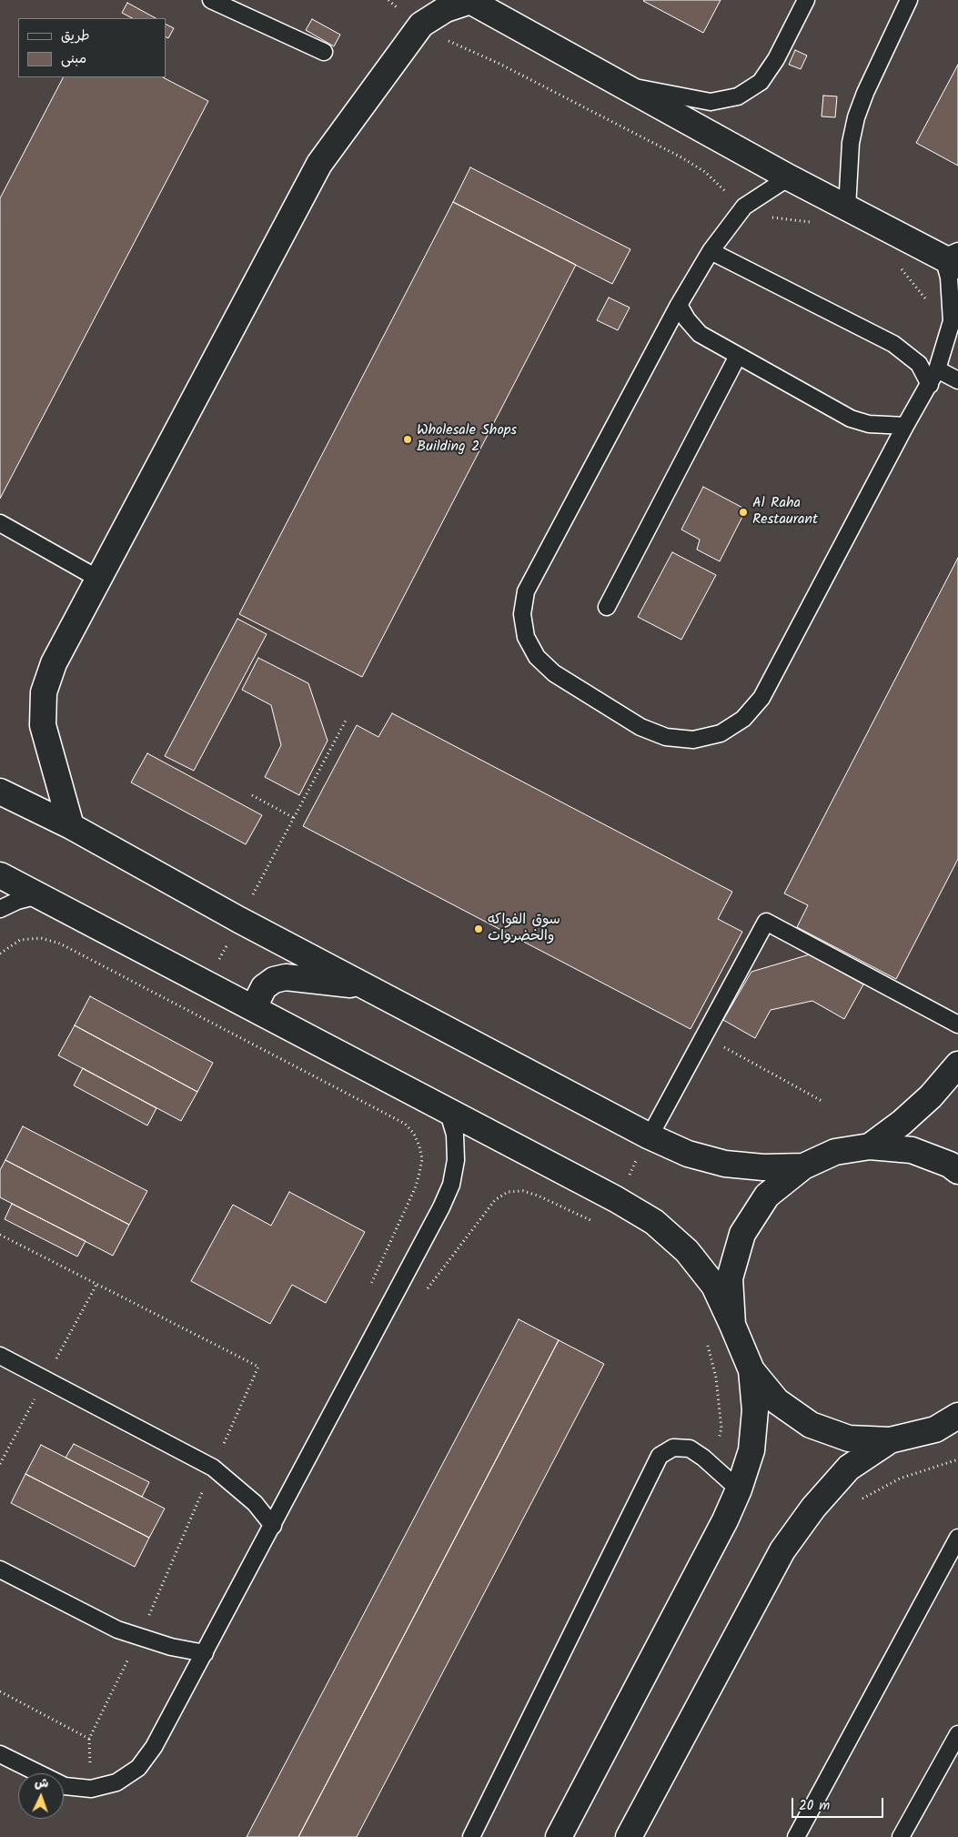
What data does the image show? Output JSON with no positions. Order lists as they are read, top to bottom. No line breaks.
{"places":["Wholesale Shops Building 2","Al Raha Restaurant","سوق الفواكه والخضروات"],"legend":["طريق","مبنى"],"scale_bar":"20 m","north":"top"}
